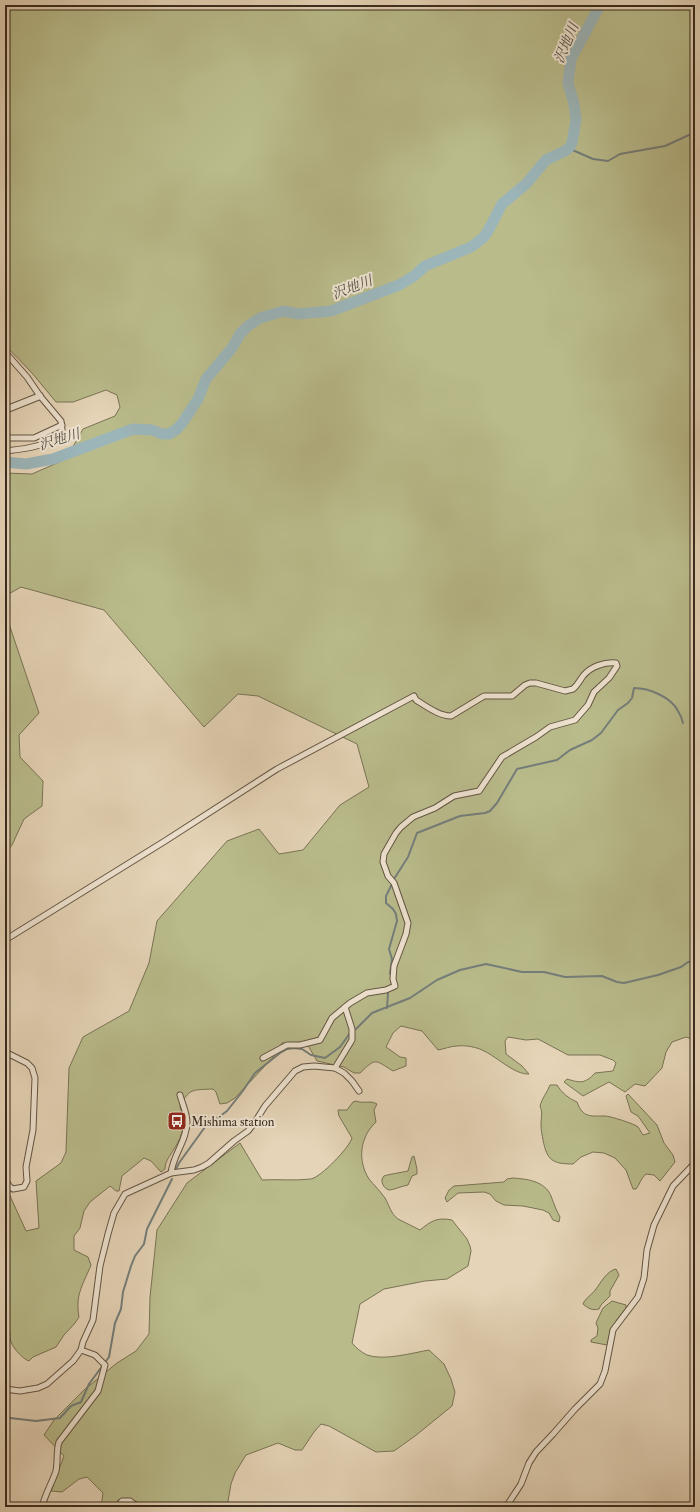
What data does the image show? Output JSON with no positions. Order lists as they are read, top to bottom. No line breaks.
{"water":["沢地川"],"places":{"bus stop":["Mishima station"]}}
